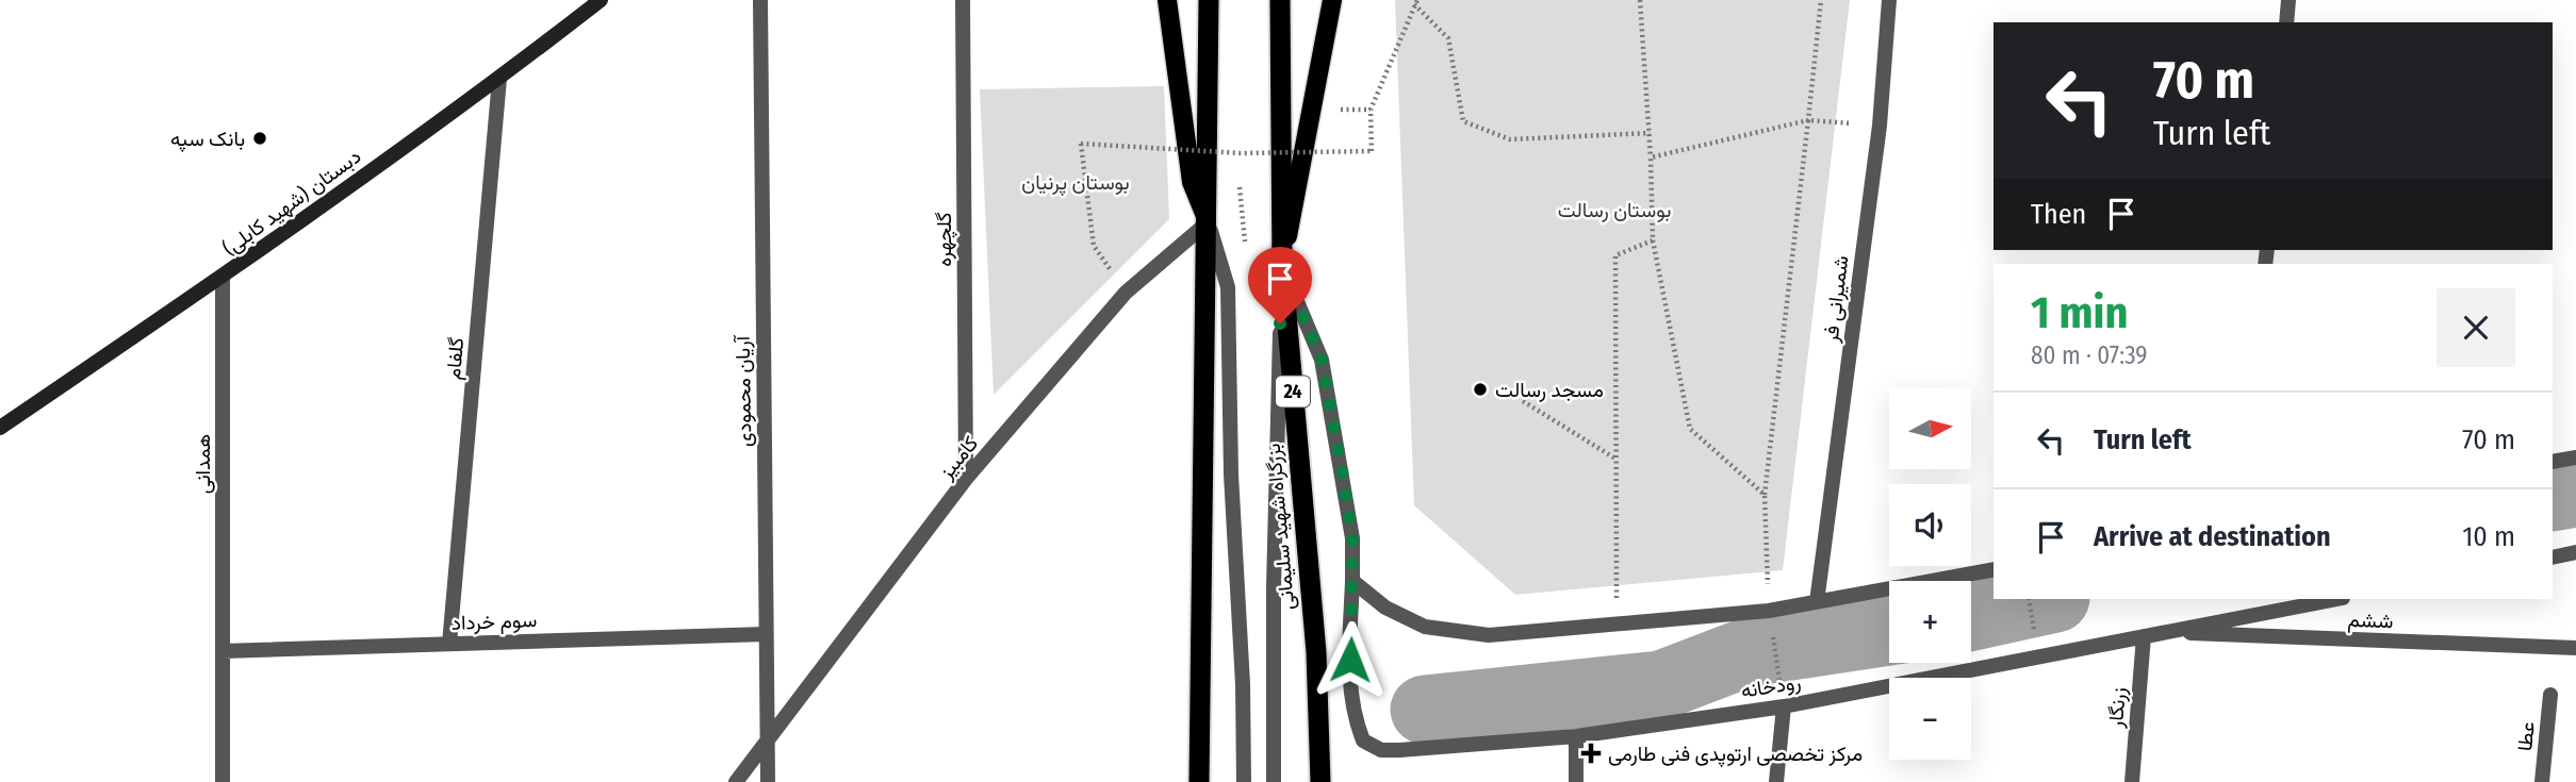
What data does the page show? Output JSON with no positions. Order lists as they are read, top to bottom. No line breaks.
{"streets":{"highway":["24","بزرگراه شهید سلیمانی"],"main road":["دبستان (شهید کابلی)"],"street":["گلچهره","شمیرانی فر","گلفام","آریان محمودی","کامبیز","همدانی","ششم","سوم خرداد","رودخانه","زرنگار","عطا"]},"crossings":[["دبستان (شهید کابلی)","گلفام"],["دبستان (شهید کابلی)","همدانی"],["گلچهره","کامبیز"],["گلفام","سوم خرداد"],["آریان محمودی","کامبیز"],["آریان محمودی","سوم خرداد"],["همدانی","سوم خرداد"],["بزرگراه شهید سلیمانی","رودخانه"],["ششم","رودخانه"],["رودخانه","زرنگار"]],"parks":["بوستان پرنیان","بوستان رسالت"],"places":{"other":["بانک سپه","مسجد رسالت"],"health":["مرکز تخصصی ارتوپدی فنی طارمی"]},"north":"right","page":{"turn":["70 m","Turn left"],"then":"Then","heading":["1 min","80 m · 07:39"],"map_buttons":["+","−"],"list":[{"name":"Turn left","value":"70 m"},{"name":"Arrive at destination","value":"10 m"}]}}
